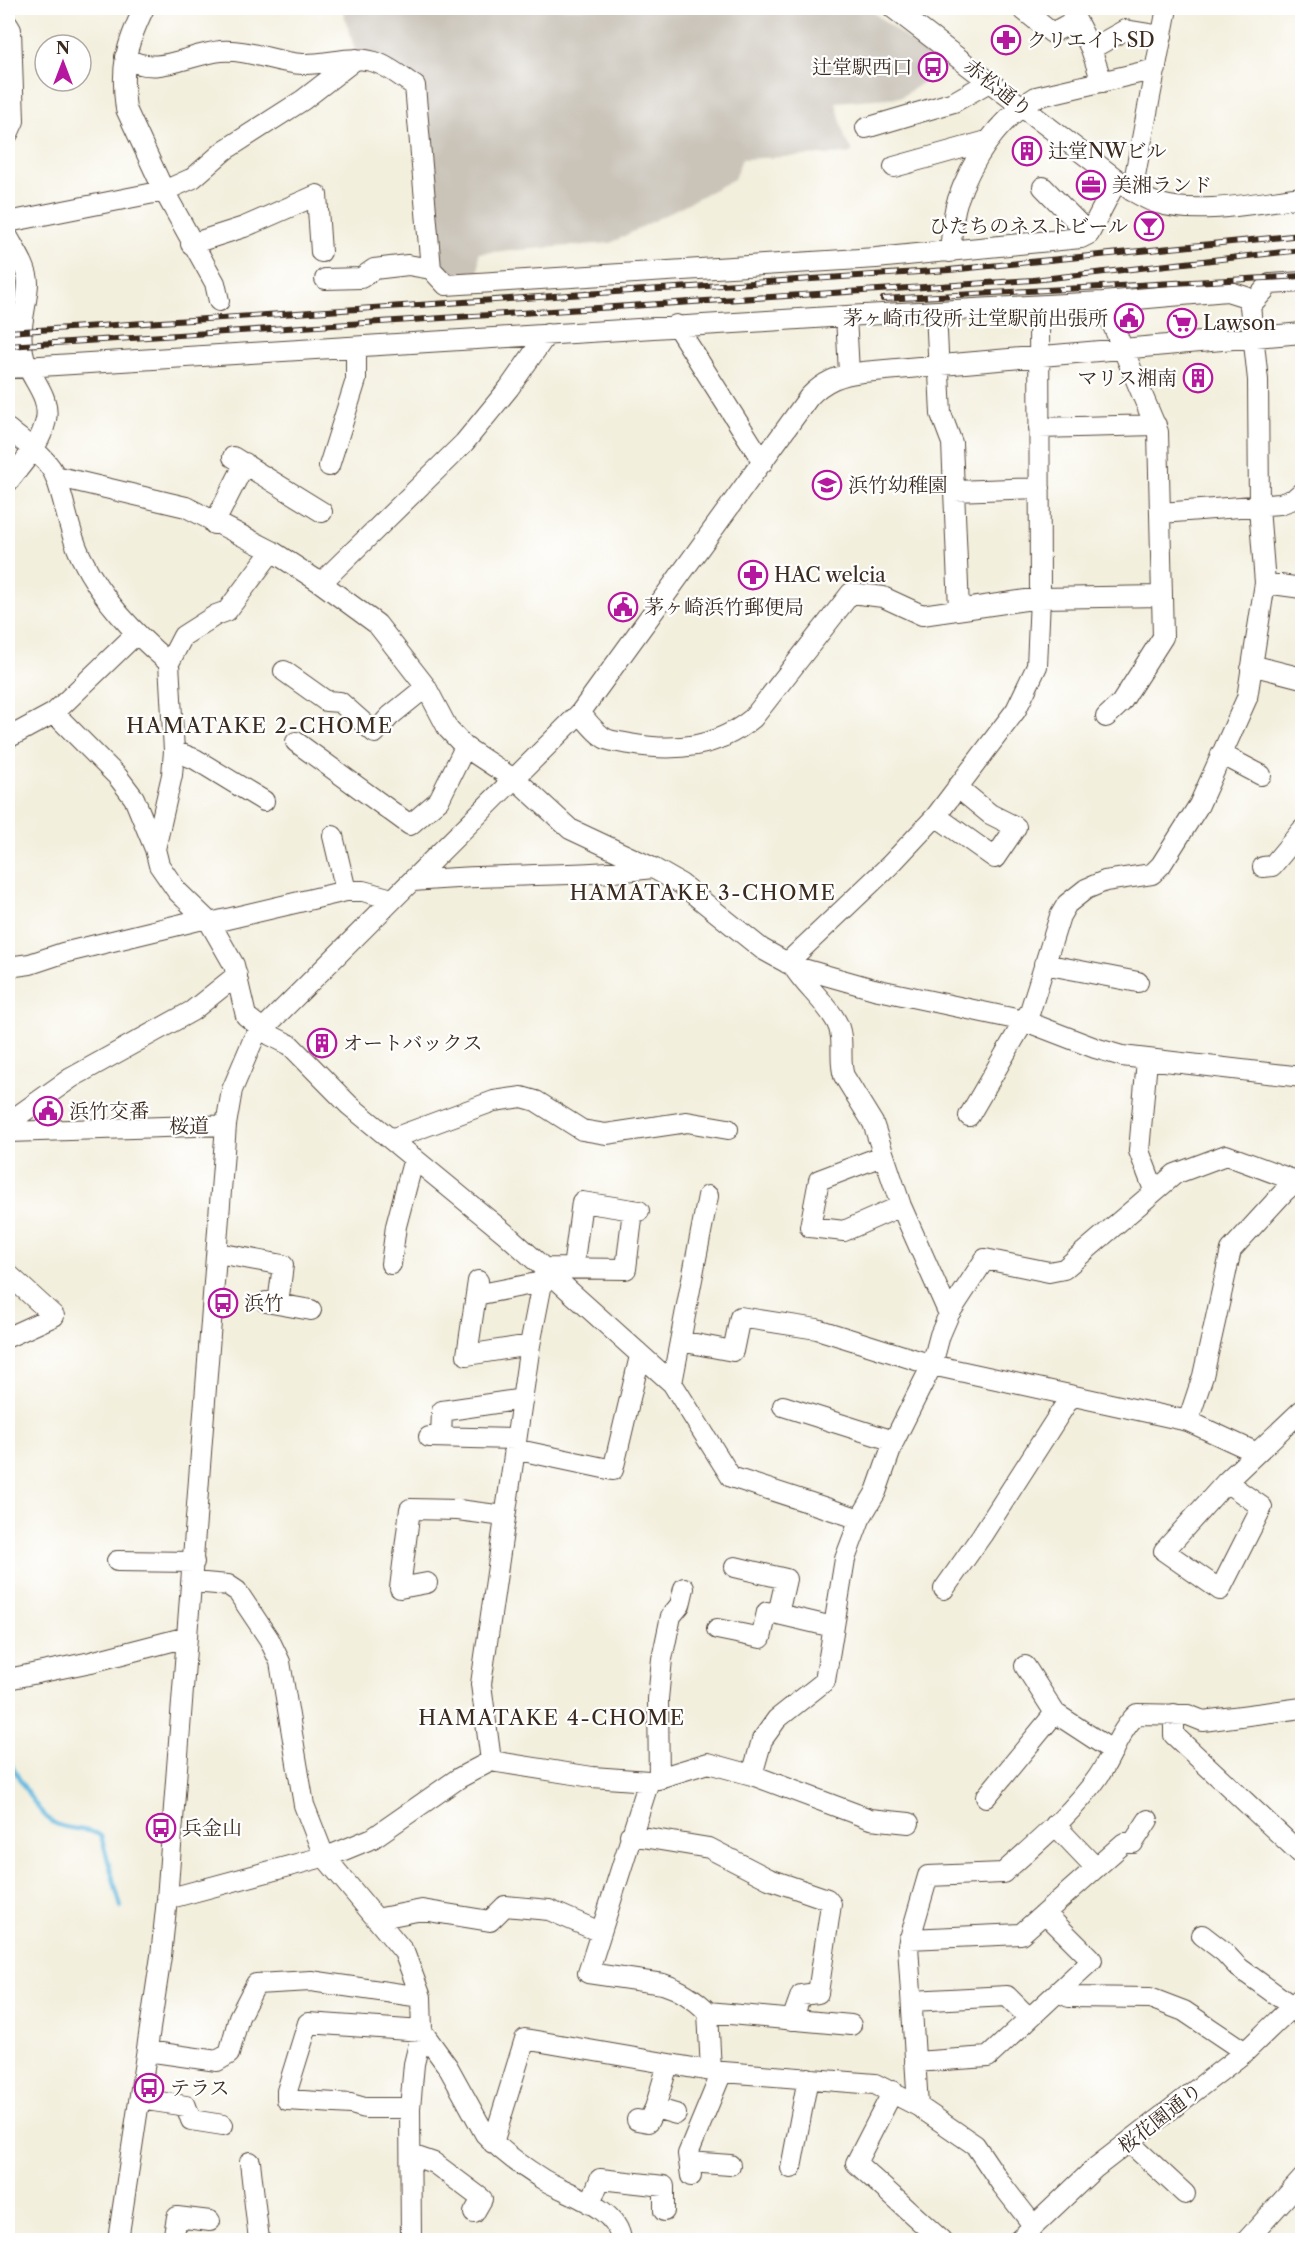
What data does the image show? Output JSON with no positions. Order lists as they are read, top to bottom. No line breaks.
{"streets":{"street":["赤松通り","桜道","桜花園通り"]},"districts":["HAMATAKE 2-CHOME","HAMATAKE 3-CHOME","HAMATAKE 4-CHOME"],"places":{"pharmacy":["クリエイトSD","HAC welcia"],"bus stop":["辻堂駅西口","浜竹","兵金山","テラス"],"building":["辻堂NWビル","マリス湘南","オートバックス"],"office":["美湘ランド"],"bar":["ひたちのネストビール"],"public building":["茅ヶ崎市役所 辻堂駅前出張所","茅ヶ崎浜竹郵便局","浜竹交番"],"supermarket":["Lawson"],"school or university":["浜竹幼稚園"]},"north":"top"}
